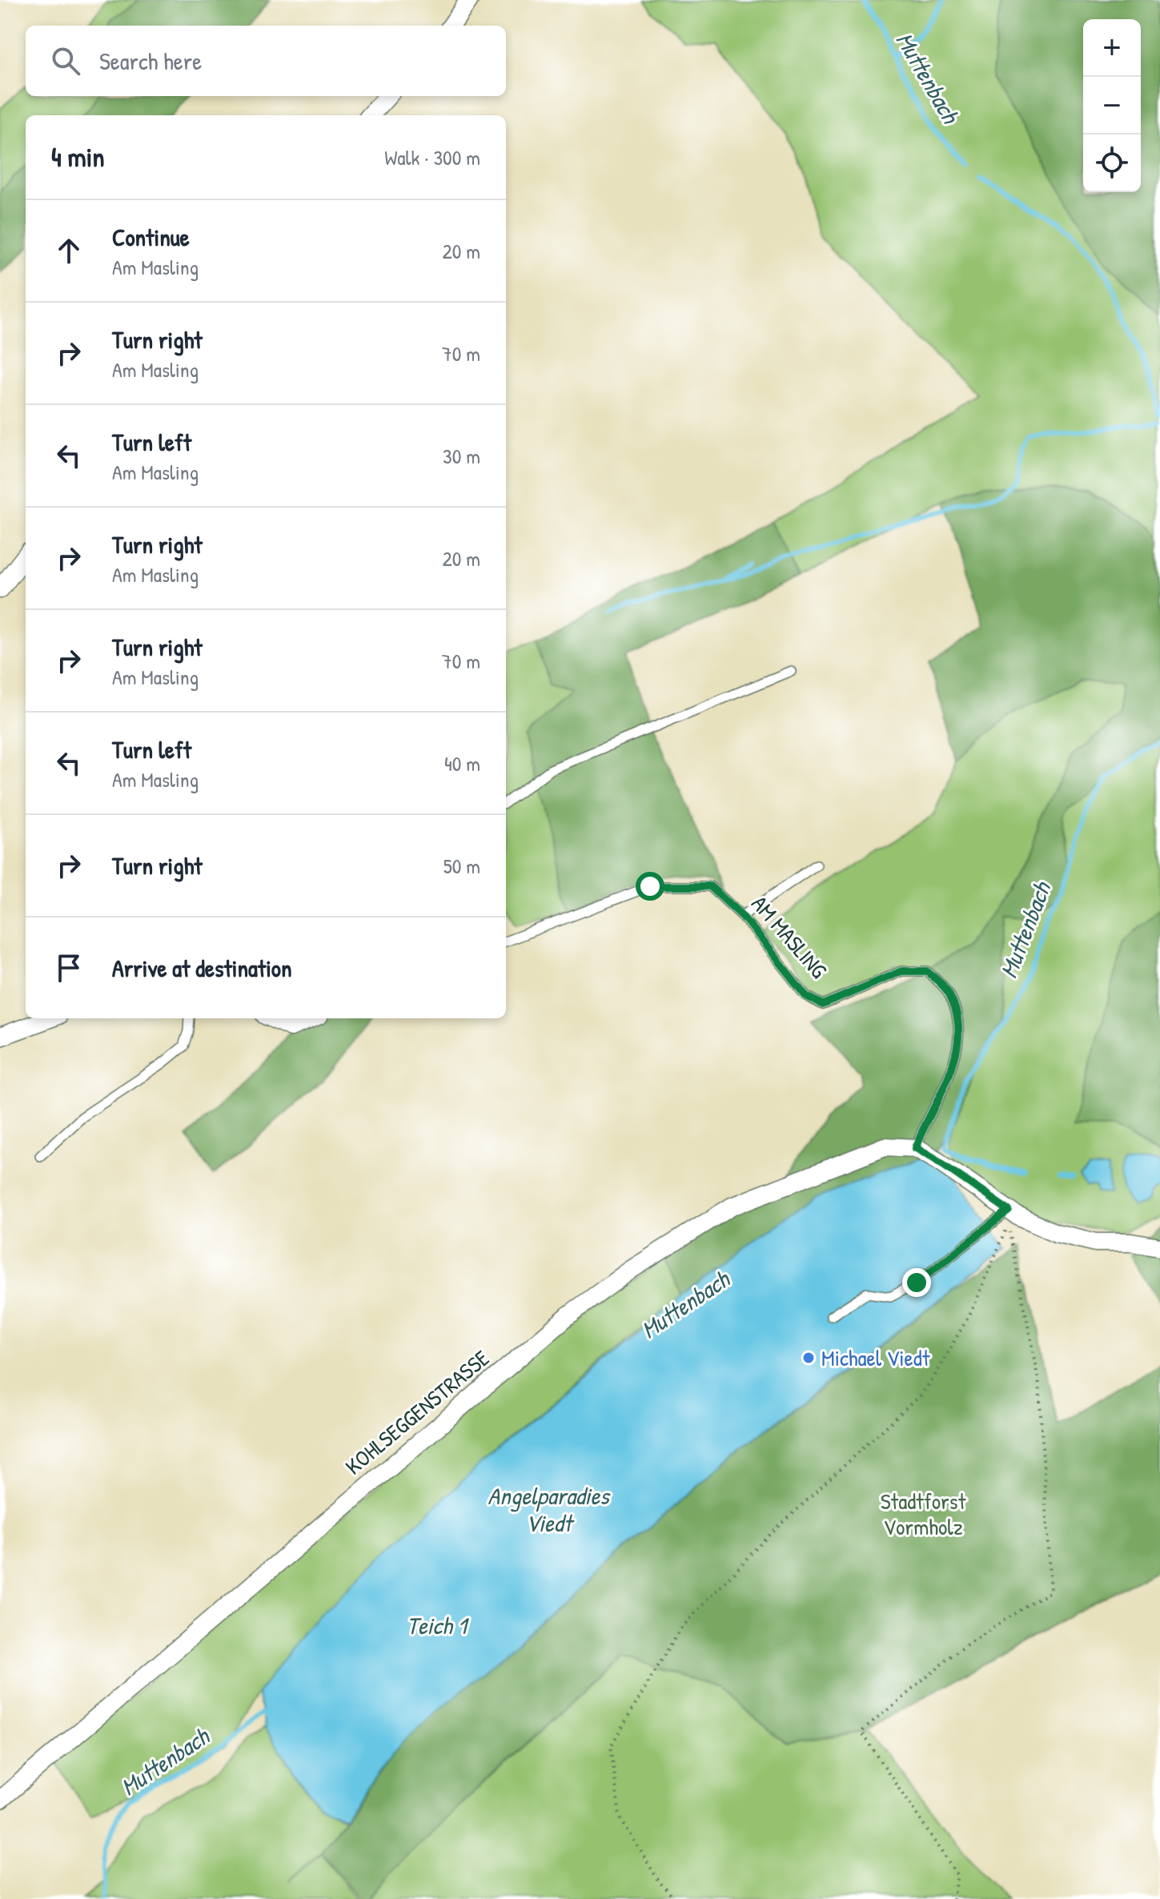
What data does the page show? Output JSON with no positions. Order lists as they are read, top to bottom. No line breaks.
{"streets":{"street":["KOHLSEGGENSTRASSE"],"lane":["AM MASLING"]},"crossings":[["AM MASLING","KOHLSEGGENSTRASSE"]],"water":["Muttenbach","Angelparadies Viedt","Teich 1"],"parks":["Stadtforst Vormholz"],"places":["Michael Viedt"],"page":{"map_buttons":["+","−"],"search":"Search here","heading":["4 min","Walk · 300 m"],"list":[["Continue","Am Masling","20 m"],["Turn right","Am Masling","70 m"],["Turn left","Am Masling","30 m"],["Turn right","Am Masling","20 m"],["Turn right","Am Masling","70 m"],["Turn left","Am Masling","40 m"],["Turn right","50 m"],"Arrive at destination"]}}
